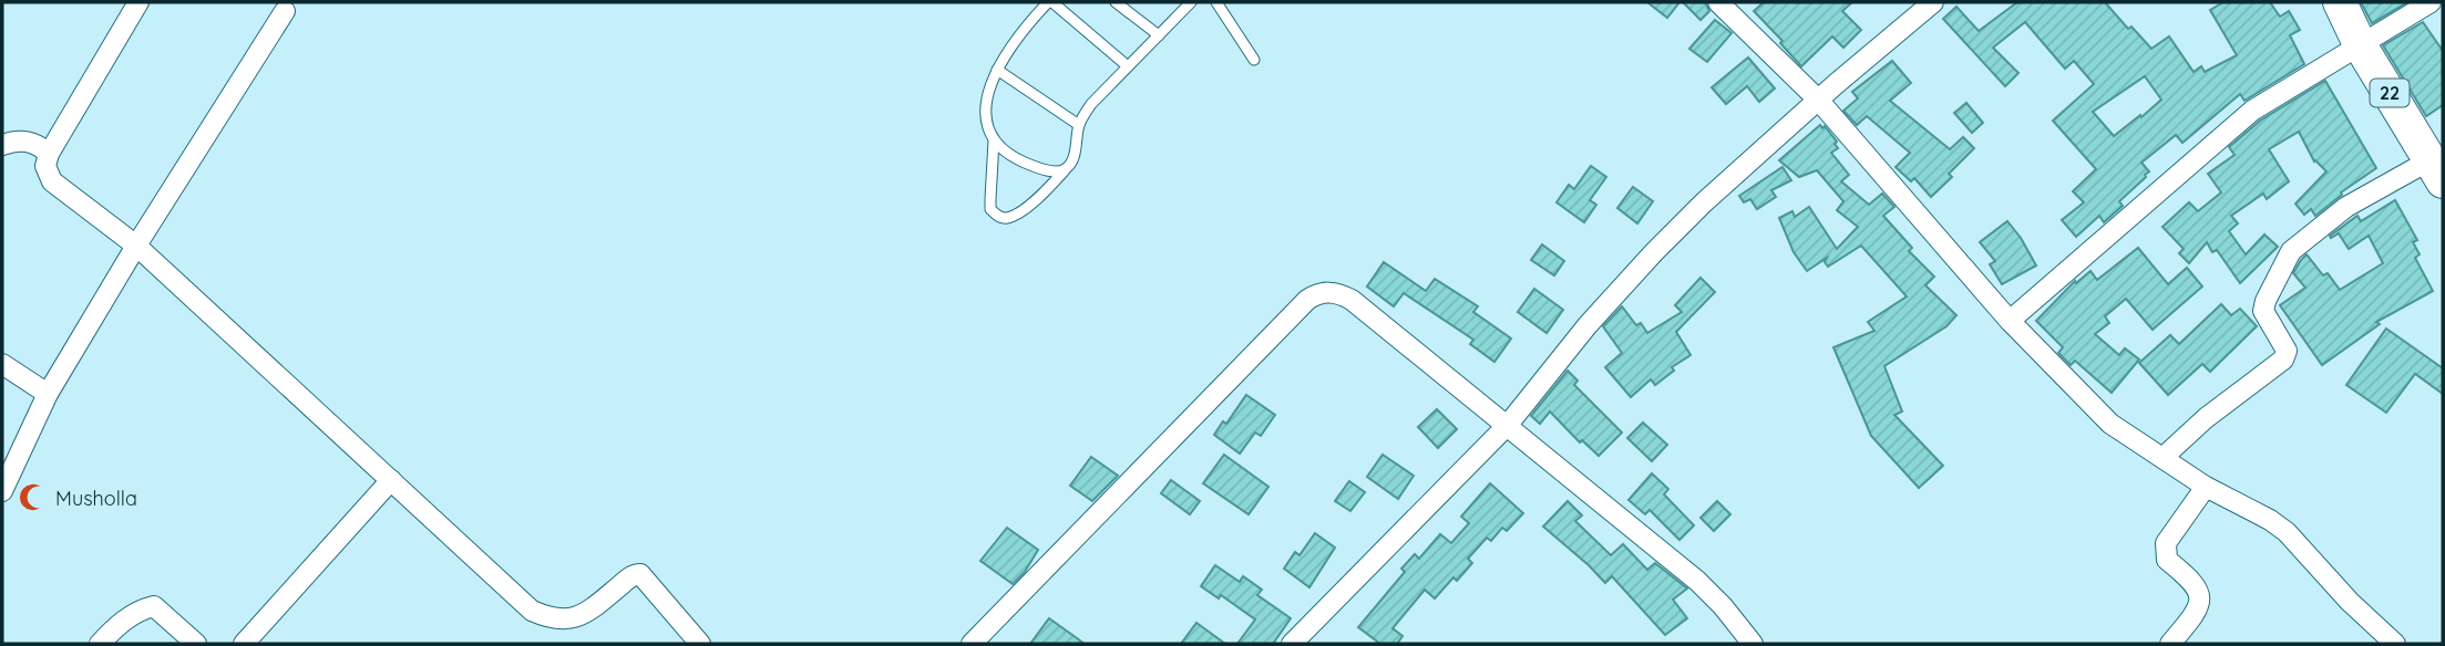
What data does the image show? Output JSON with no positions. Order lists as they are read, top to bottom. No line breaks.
{"streets":{"highway":["22"]},"places":{"mosque":["Musholla"]}}
